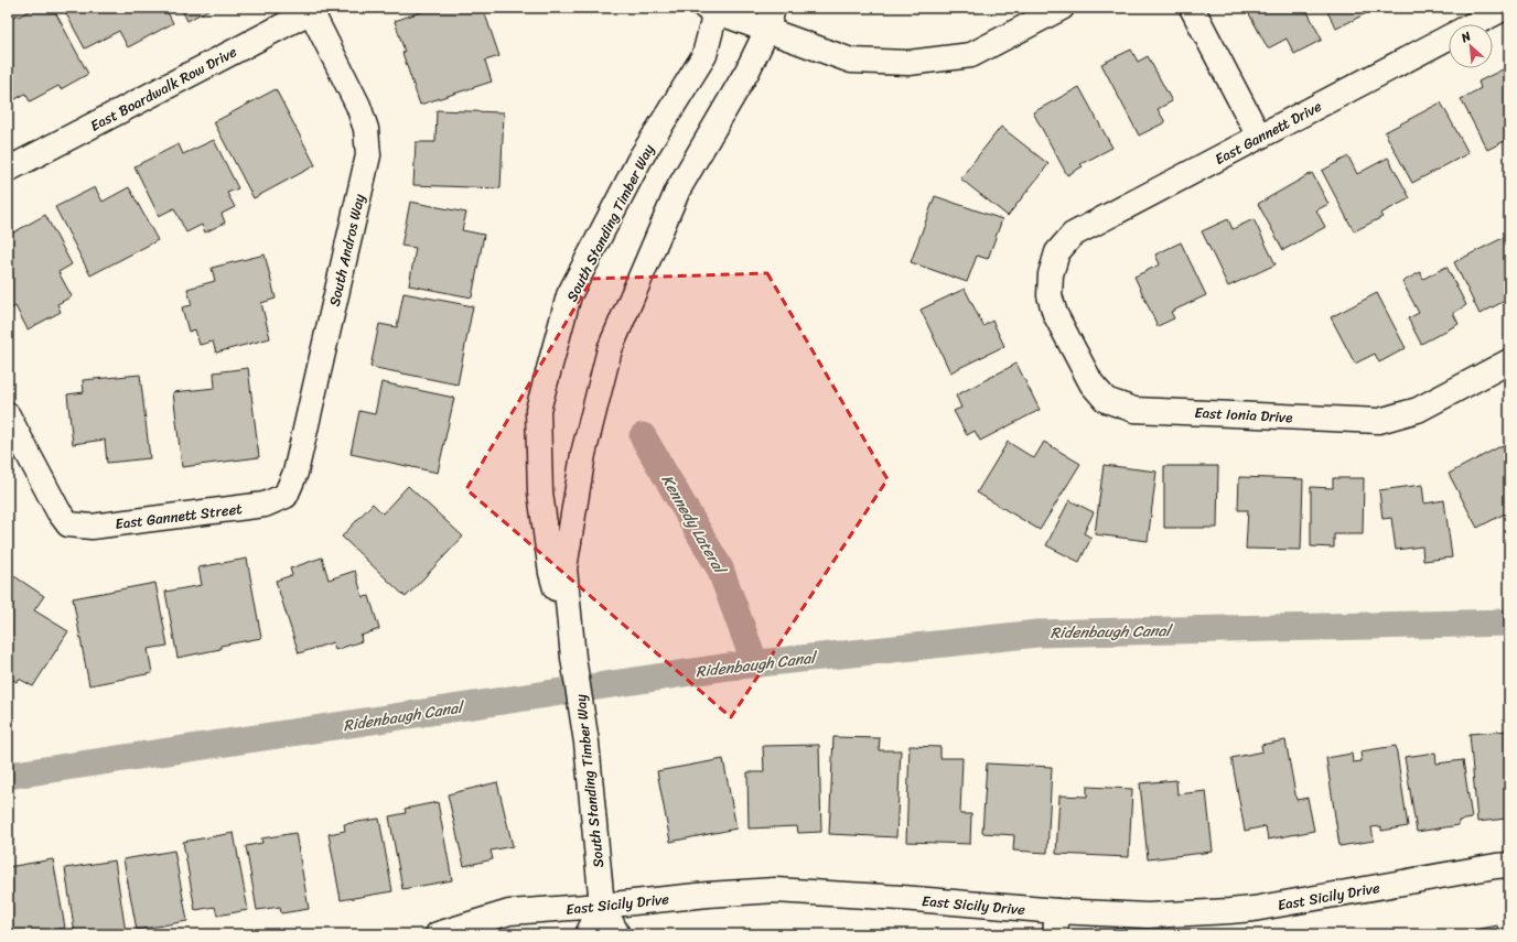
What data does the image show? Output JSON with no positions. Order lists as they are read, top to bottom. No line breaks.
{"streets":{"street":["East Boardwalk Row Drive","East Gannett Drive","South Standing Timber Way","South Andros Way","East Ionia Drive","East Gannett Street","East Sicily Drive"]},"crossings":[["East Boardwalk Row Drive","South Andros Way"],["East Gannett Drive","East Ionia Drive"],["South Standing Timber Way","East Sicily Drive"],["South Andros Way","East Gannett Street"]],"water":["Kennedy Lateral","Ridenbaugh Canal"],"north":"top left"}
